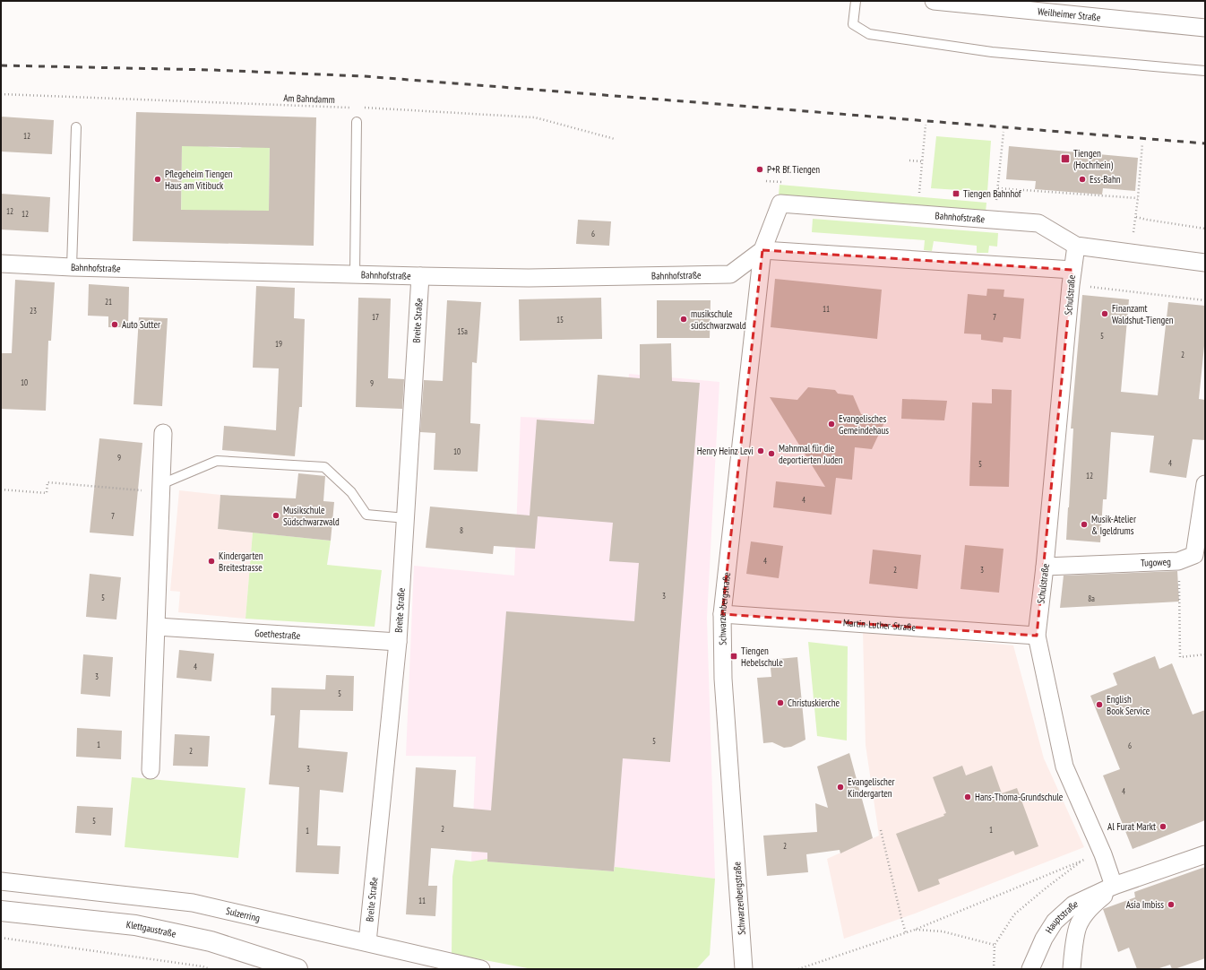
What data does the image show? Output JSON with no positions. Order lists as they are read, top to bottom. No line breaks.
{"streets":{"main road":["Klettgaustraße"],"street":["Weilheimer Straße","Bahnhofstraße","Schulstraße","Breite Straße","Tugoweg","Schwarzenbergstraße","Martin-Luther-Straße","Goethestraße","Sulzerring","Hauptstraße"],"path":["Am Bahndamm"]},"crossings":[["Bahnhofstraße","Breite Straße"],["Bahnhofstraße","Schwarzenbergstraße"],["Schulstraße","Tugoweg"],["Schulstraße","Martin-Luther-Straße"],["Schulstraße","Hauptstraße"],["Breite Straße","Goethestraße"],["Breite Straße","Sulzerring"],["Schwarzenbergstraße","Martin-Luther-Straße"]],"places":{"transit":["Tiengen (Hochrhein)","Tiengen Bahnhof","Tiengen Hebelschule"],"other":["P+R Bf. Tiengen","Pflegeheim Tiengen Haus am Vitibuck","Ess-Bahn","Finanzamt Waldshut-Tiengen","musikschule südschwarzwald","Auto Sutter","Evangelisches Gemeindehaus","Henry Heinz Levi","Mahnmal für die deportierten Juden","Musikschule Südschwarzwald","Musik-Atelier & Igeldrums","Kindergarten Breitestrasse","Christuskierche","English Book Service","Evangelischer Kindergarten","Hans-Thoma-Grundschule","Al Furat Markt","Asia Imbiss"]},"house_numbers":["12","12","12","6","21","11","23","17","7","15","15a","5","19","2","10","9","10","9","4","5","12","4","7","8","4","2","3","3","5","8a","4","3","5","5","1","6","2","3","4","5","2","1","1","2","11"]}
